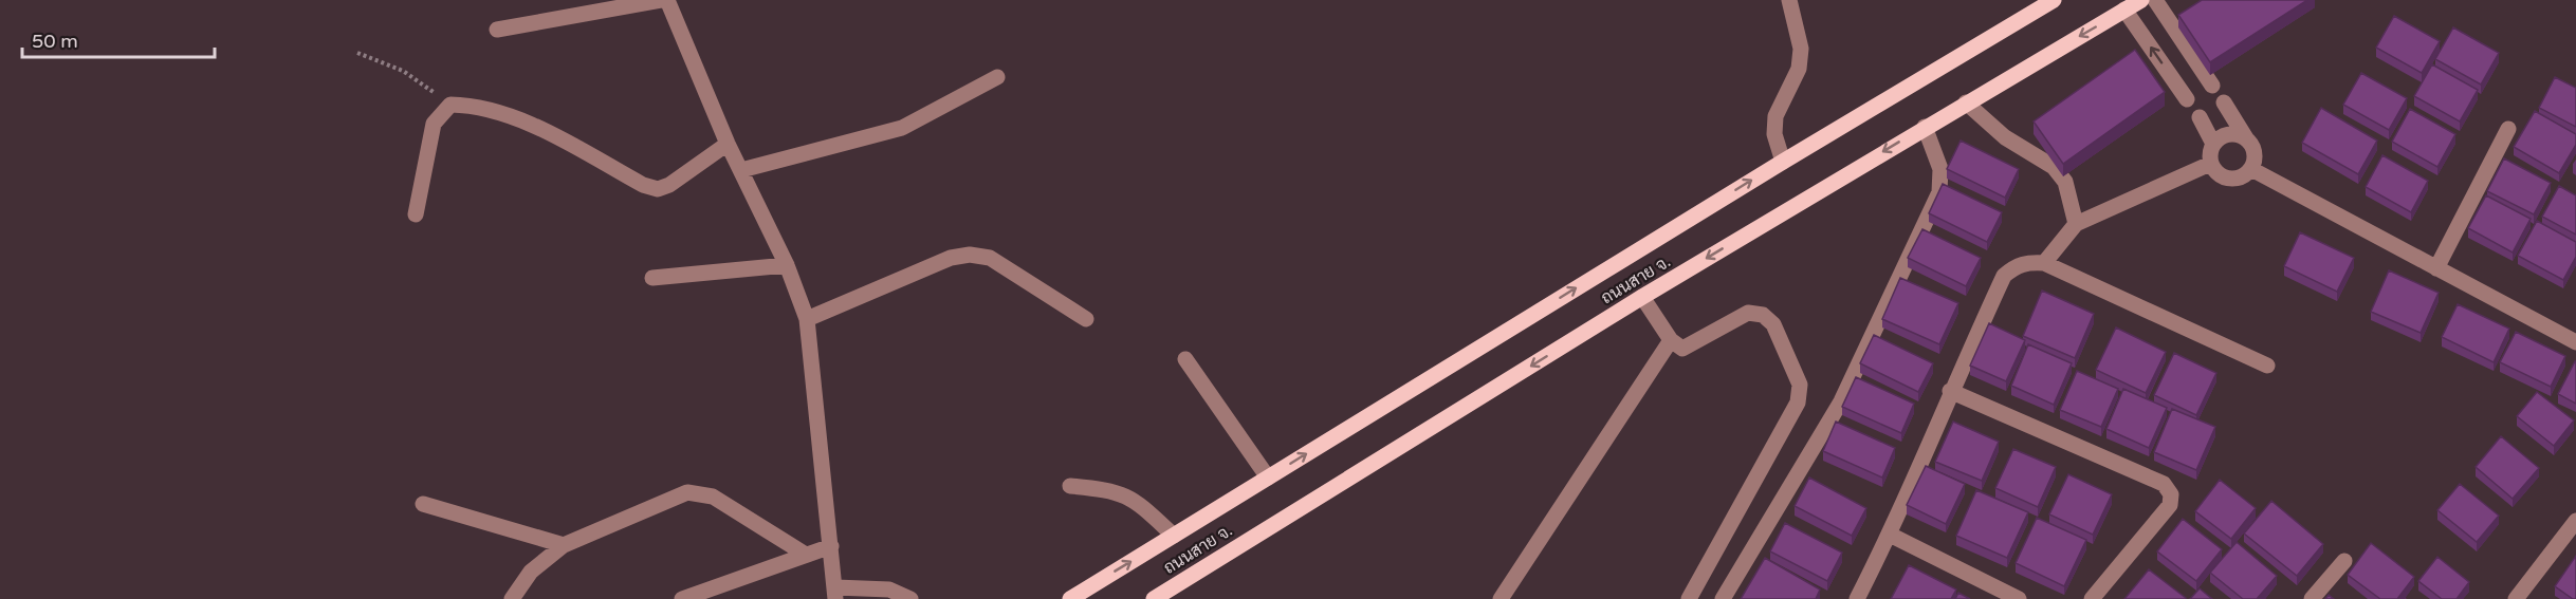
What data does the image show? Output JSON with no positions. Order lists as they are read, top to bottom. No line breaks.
{"streets":{"main road":["ถนนสาย จ."]},"scale_bar":"50 m"}
